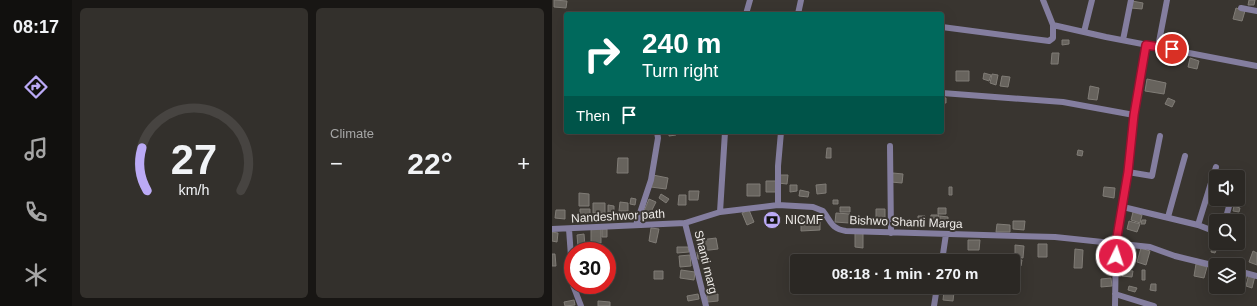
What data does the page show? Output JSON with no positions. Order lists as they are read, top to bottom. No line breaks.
{"streets":{"street":["Nandeshwor path","Bishwo Shanti Marga","Shanti marg"]},"crossings":[["Nandeshwor path","Bishwo Shanti Marga"],["Nandeshwor path","Shanti marg"],["Bishwo Shanti Marga","Shanti marg"]],"places":{"bank":["NICMF"]},"page":{"tabs":"08:17","tile":"Climate","turn":["240 m","Turn right"],"then":"Then","heat":["−","22°","+"],"limit":"30","trip":"08:18 · 1 min · 270 m","gauge":["27","km/h"]}}
